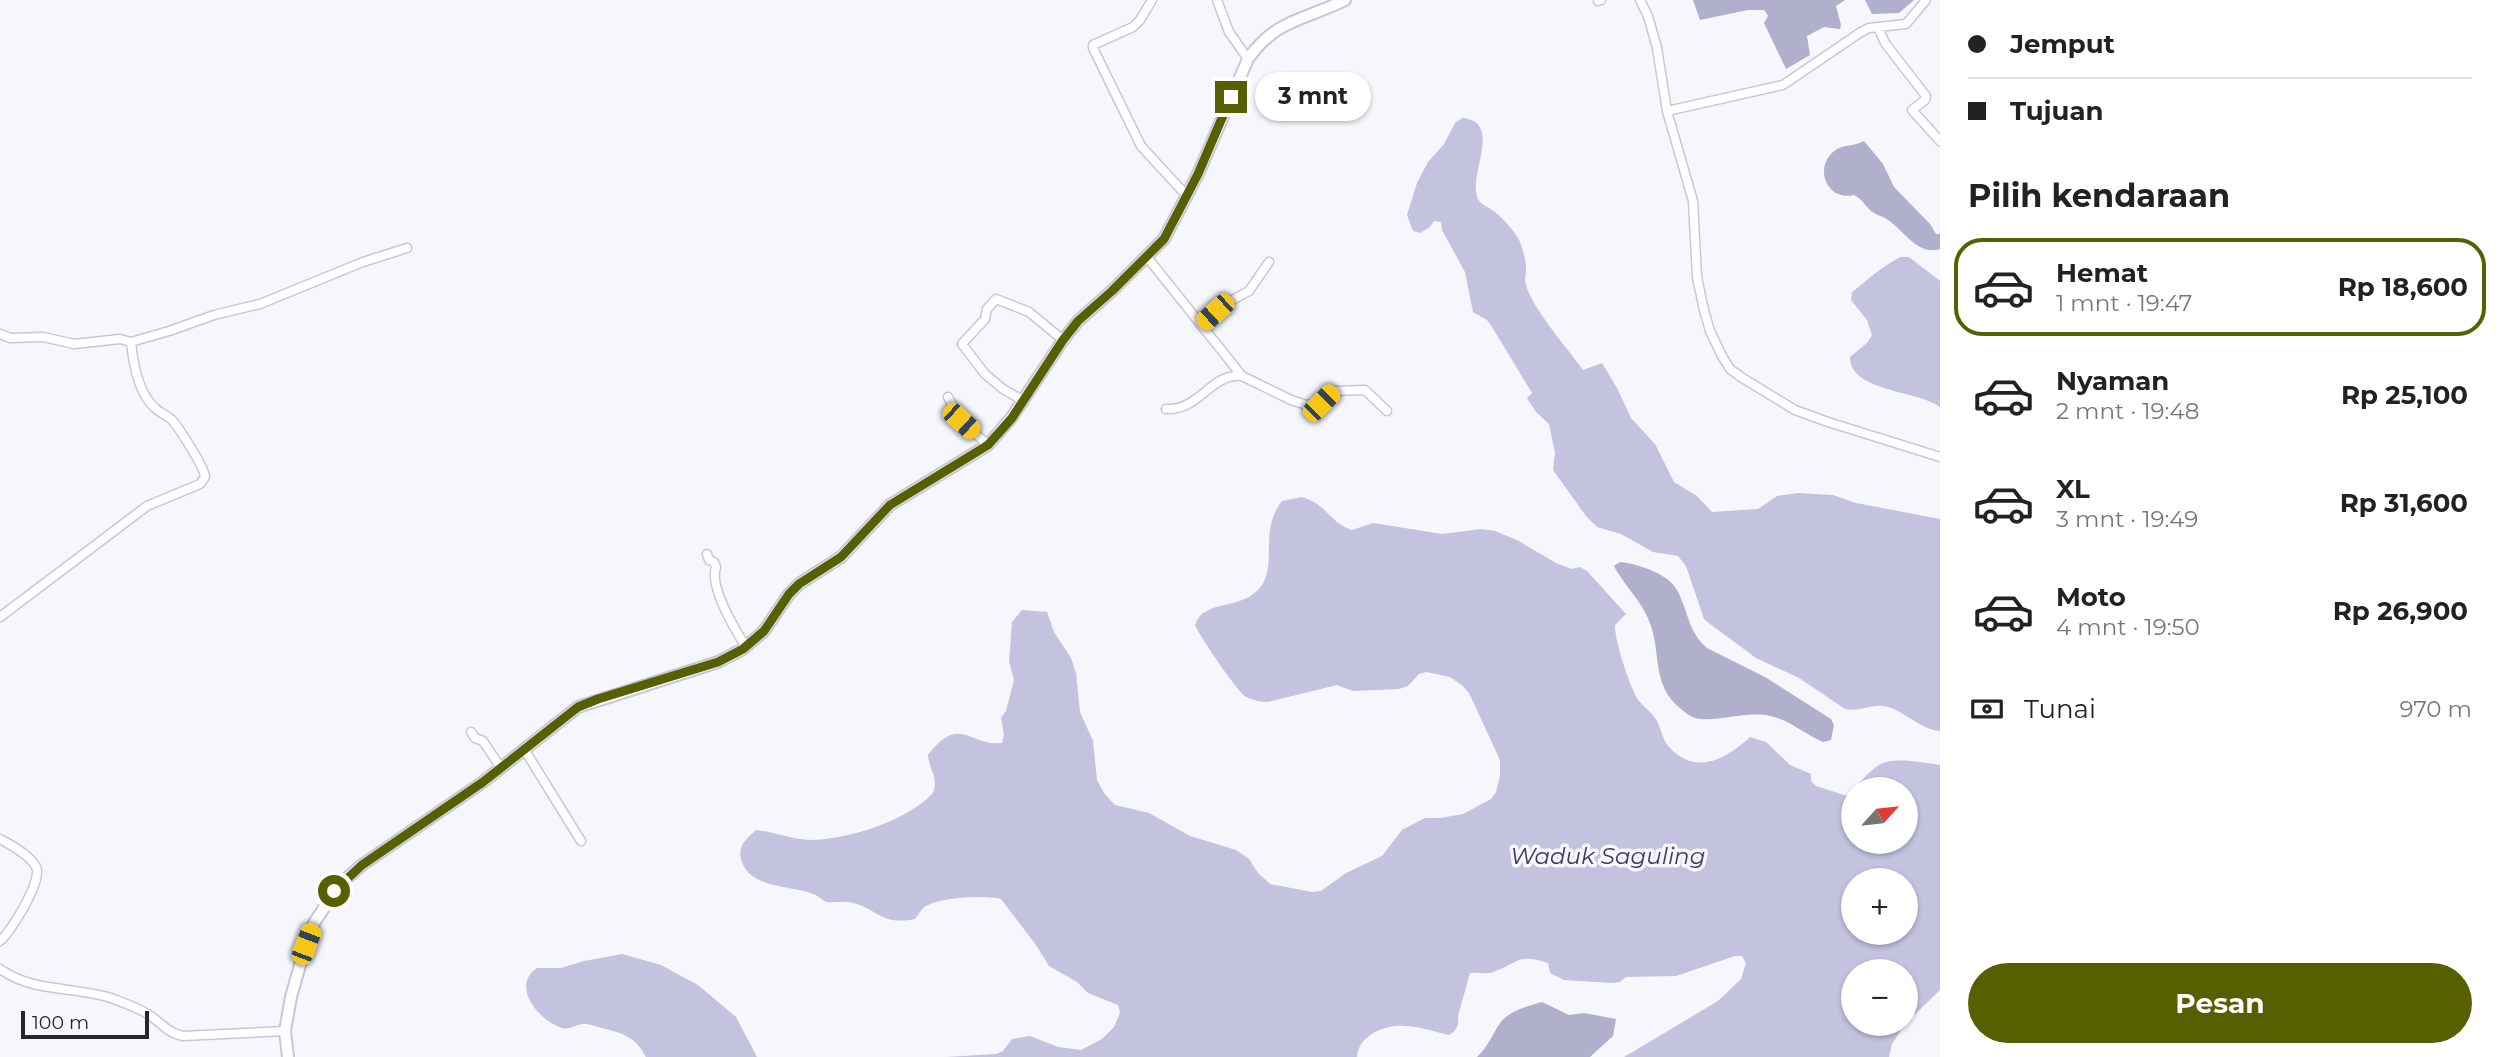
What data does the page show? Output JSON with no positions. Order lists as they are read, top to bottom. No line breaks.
{"water":["Waduk Saguling"],"scale_bar":"100 m","north":"top right","page":{"banner":["Jemput","Tujuan"],"bubble":"3 mnt","heading":"Pilih kendaraan","list":[{"name":"Hemat","note":"1 mnt · 19:47","value":"Rp 18,600"},{"name":"Nyaman","note":"2 mnt · 19:48","value":"Rp 25,100"},{"name":"XL","note":"3 mnt · 19:49","value":"Rp 31,600"},{"name":"Moto","note":"4 mnt · 19:50","value":"Rp 26,900"}],"pay":["Tunai","970 m"],"map_buttons":["+","−"],"buttons":"Pesan","scale":"100 m"}}
